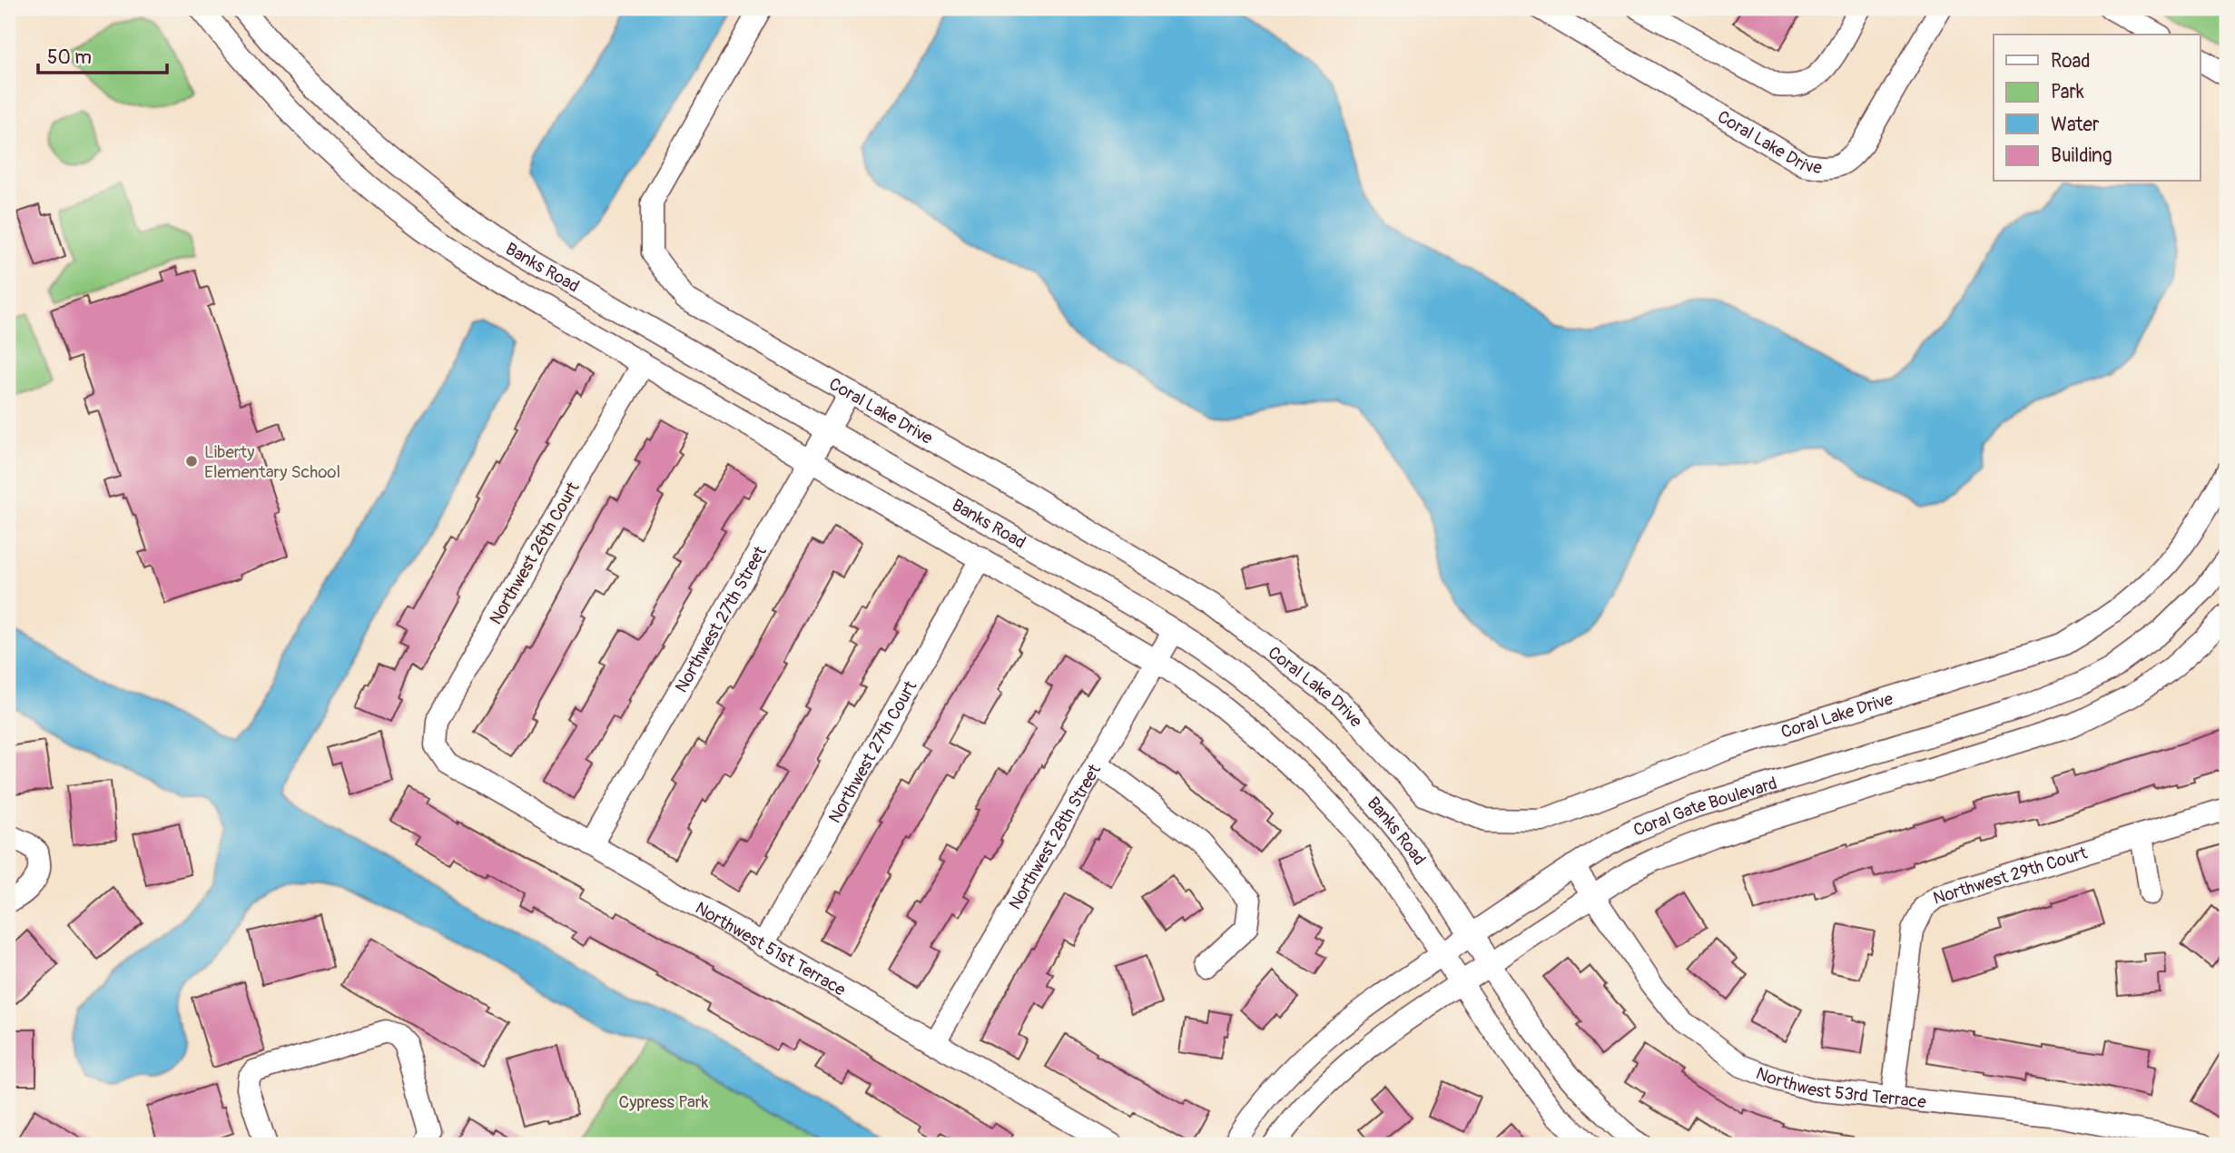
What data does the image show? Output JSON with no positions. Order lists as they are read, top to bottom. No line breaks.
{"streets":{"street":["Coral Lake Drive","Banks Road","Northwest 26th Court","Northwest 27th Street","Northwest 27th Court","Coral Gate Boulevard","Northwest 28th Street","Northwest 29th Court","Northwest 51st Terrace","Northwest 53rd Terrace"]},"crossings":[["Coral Lake Drive","Northwest 27th Street"],["Banks Road","Northwest 26th Court"],["Banks Road","Northwest 27th Street"],["Banks Road","Northwest 27th Court"],["Banks Road","Coral Gate Boulevard"],["Banks Road","Northwest 28th Street"],["Northwest 26th Court","Northwest 51st Terrace"],["Northwest 27th Street","Northwest 51st Terrace"],["Northwest 27th Court","Northwest 51st Terrace"],["Coral Gate Boulevard","Northwest 53rd Terrace"],["Northwest 28th Street","Northwest 51st Terrace"],["Northwest 29th Court","Northwest 53rd Terrace"]],"parks":["Cypress Park"],"places":["Liberty Elementary School"],"legend":["Road","Park","Water","Building"],"scale_bar":"50 m"}
